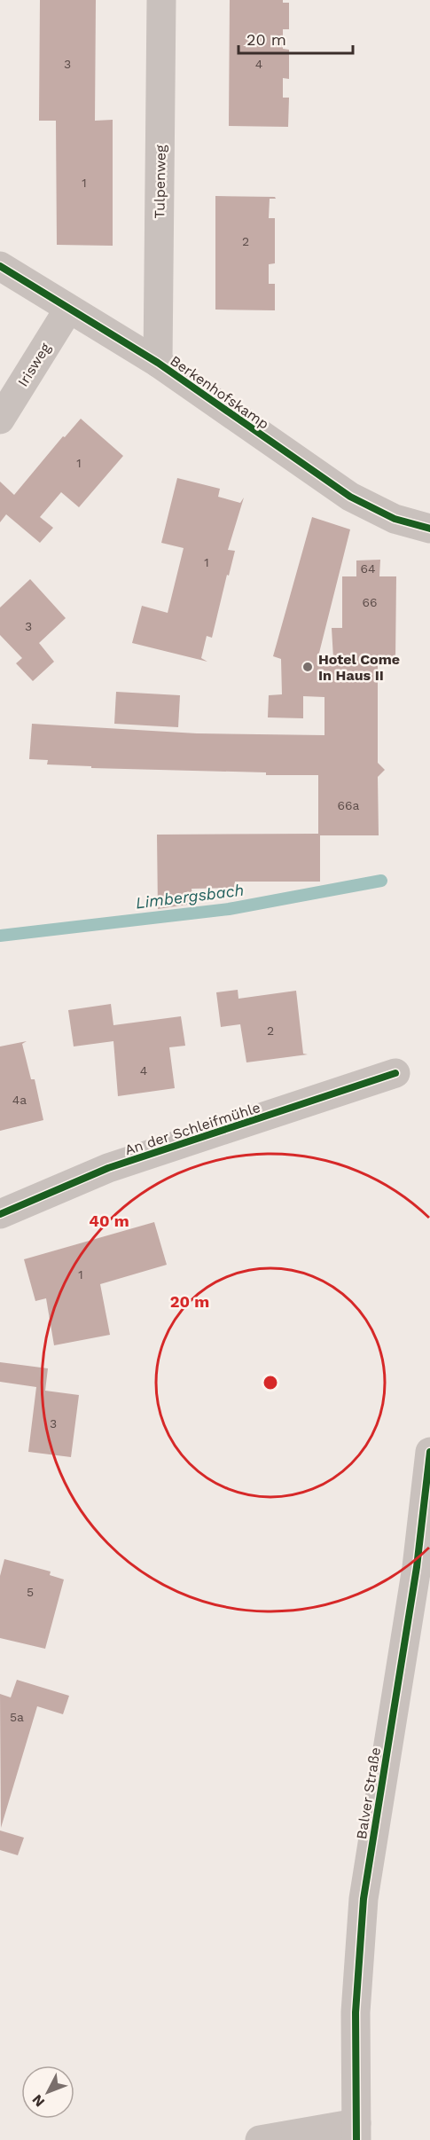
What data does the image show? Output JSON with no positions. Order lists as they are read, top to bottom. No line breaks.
{"streets":{"street":["Tulpenweg","Irisweg","Berkenhofskamp","An der Schleifmühle","Balver Straße"]},"crossings":[["Tulpenweg","Berkenhofskamp"],["Irisweg","Berkenhofskamp"]],"water":["Limbergsbach"],"places":["Hotel Come In Haus II"],"house_numbers":["3","4","1","2","1","1","64","66","3","66a","2","4","4a","1","3","5","5a"],"scale_bar":"20 m","north":"bottom left","rings":["40 m","20 m"]}
